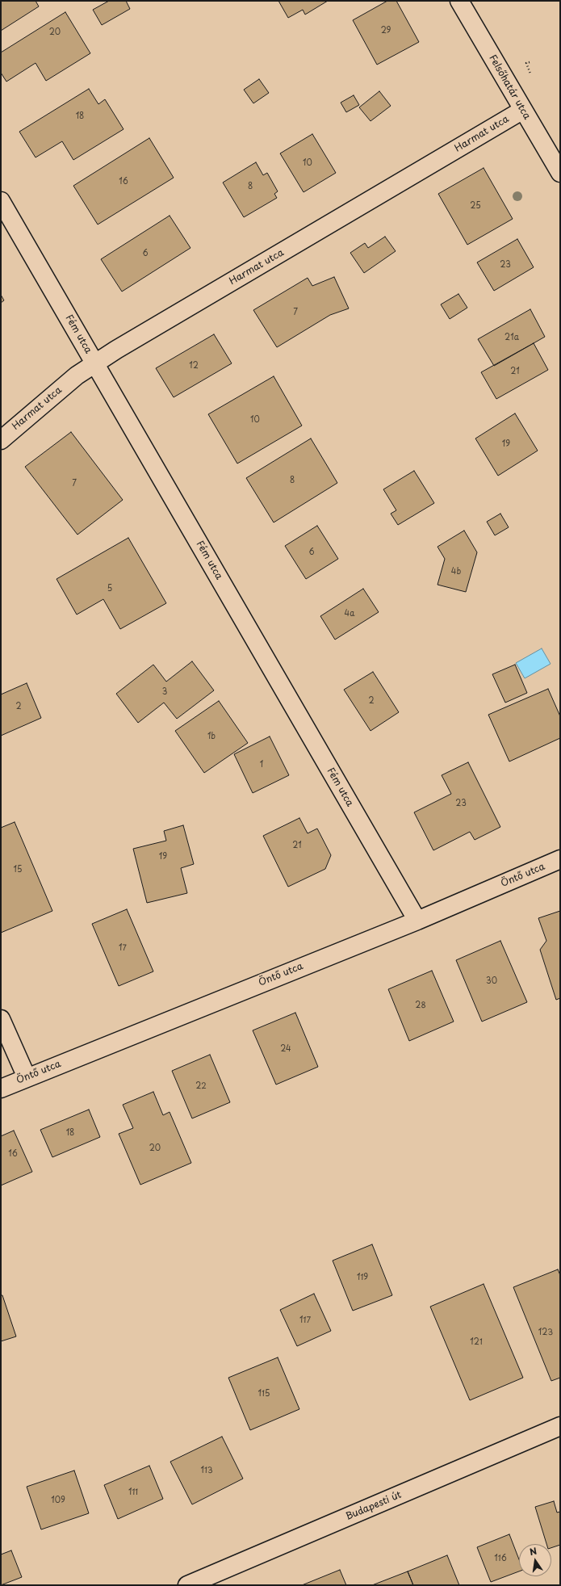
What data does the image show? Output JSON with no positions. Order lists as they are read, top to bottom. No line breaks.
{"streets":{"street":["Felsőhatár utca","Harmat utca","Fém utca","Öntő utca","Budapesti út"]},"crossings":[["Felsőhatár utca","Harmat utca"],["Harmat utca","Fém utca"],["Fém utca","Öntő utca"]],"house_numbers":["29","20","18","10","16","8","25","6","23","7","21a","12","21","10","19","8","7","6","4b","5","4a","3","2","2","1b","1","23","21","19","15","17","30","28","24","22","18","20","16","119","117","123","121","115","113","111","109","116"],"north":"top"}
